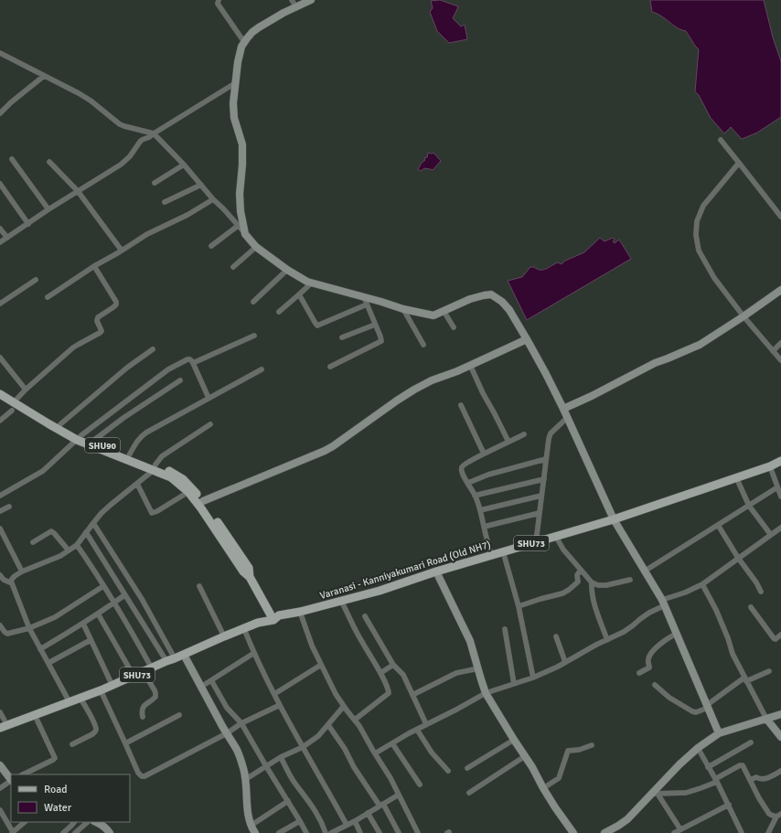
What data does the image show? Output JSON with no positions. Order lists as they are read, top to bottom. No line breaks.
{"streets":{"main road":["SHU90","SHU73","Varanasi - Kanniyakumari Road (Old NH7)"]},"crossings":[["SHU90","Varanasi - Kanniyakumari Road (Old NH7)"]],"legend":["Road","Water"]}
